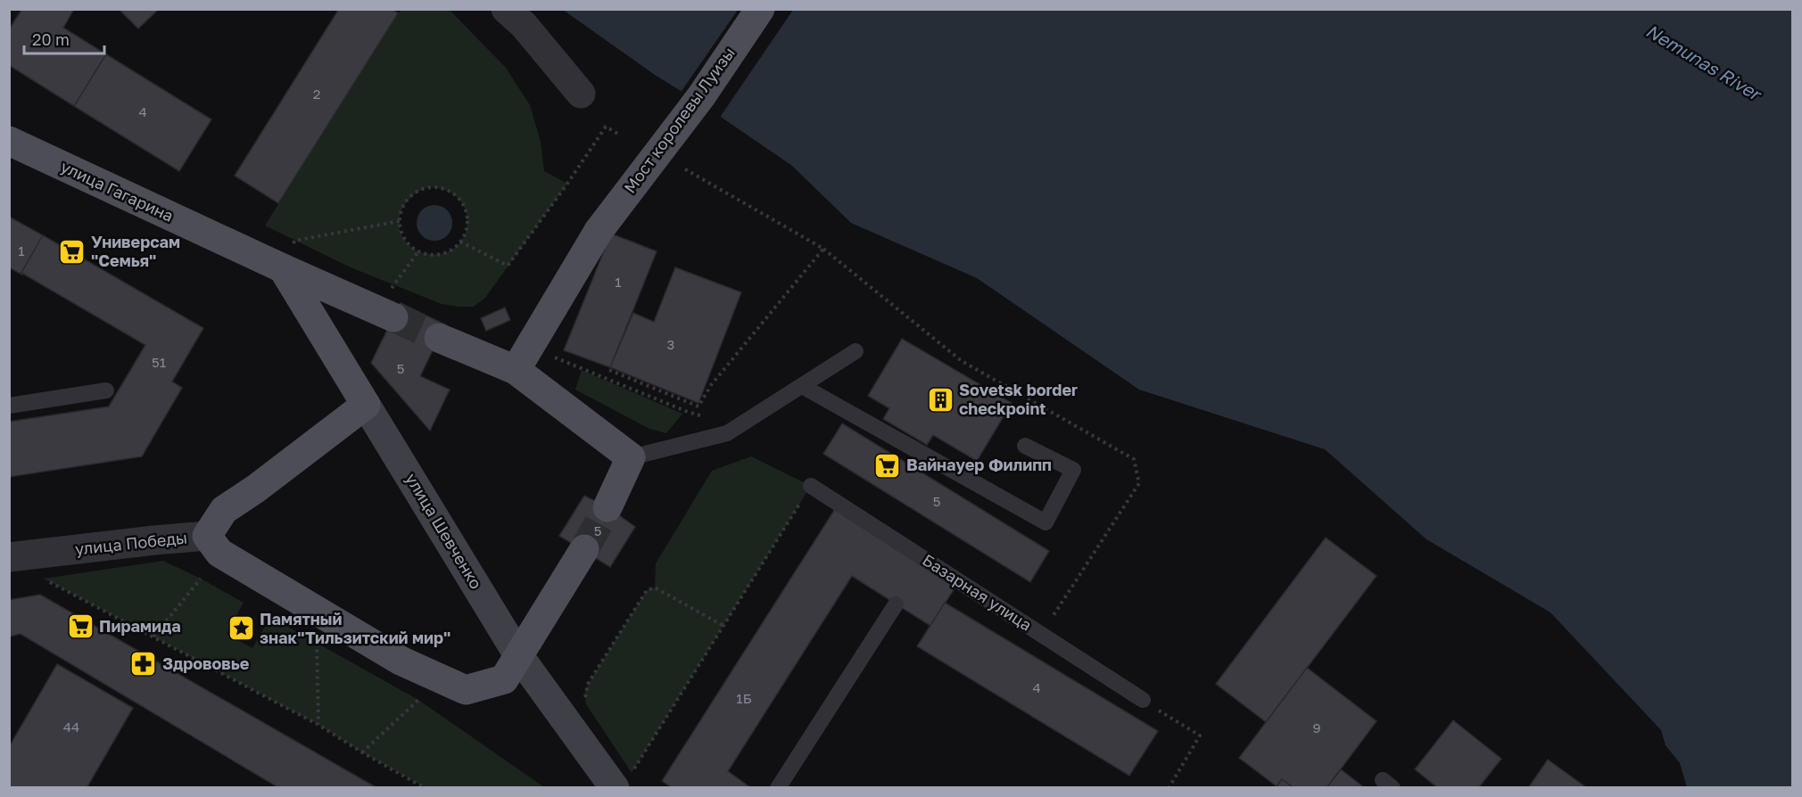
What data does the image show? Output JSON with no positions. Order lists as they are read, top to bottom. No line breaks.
{"streets":{"main road":["Мост королевы Луизы","улица Гагарина","улица Шевченко","улица Победы"],"lane":["Базарная улица"]},"crossings":[["улица Гагарина","улица Шевченко"],["улица Шевченко","улица Победы"]],"water":["Nemunas River"],"places":{"supermarket":["Универсам \"Семья\"","Вайнауер Филипп","Пирамида"],"building":["Sovetsk border checkpoint"],"place":["Памятный знак\"Тильзитский мир\""],"pharmacy":["Здрововье"]},"house_numbers":["2","4","1","1","3","51","5","5","5","4","1Б","44","9"],"scale_bar":"20 m"}
